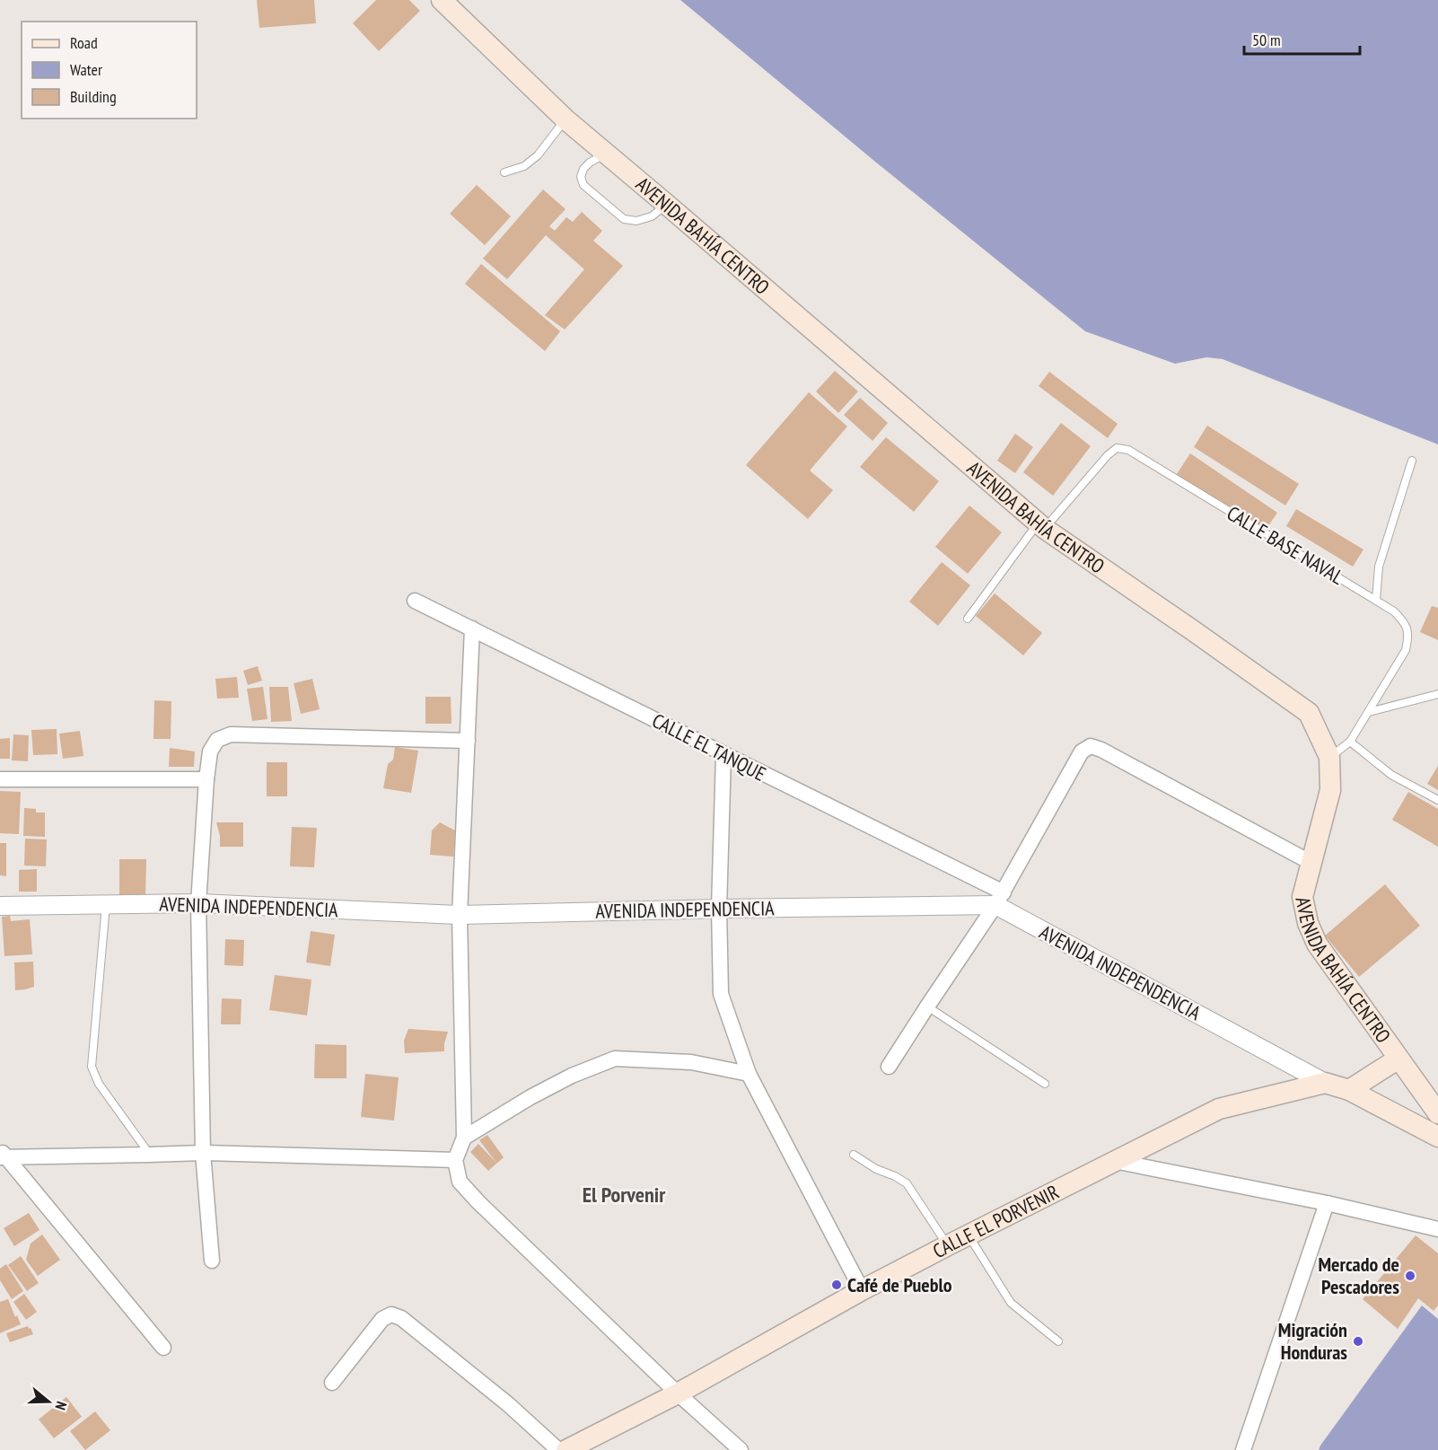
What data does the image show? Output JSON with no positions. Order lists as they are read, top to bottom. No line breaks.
{"streets":{"main road":["AVENIDA BAHÍA CENTRO","CALLE EL PORVENIR"],"street":["CALLE EL TANQUE","AVENIDA INDEPENDENCIA"],"lane":["CALLE BASE NAVAL"]},"crossings":[["AVENIDA BAHÍA CENTRO","CALLE BASE NAVAL"],["CALLE EL TANQUE","AVENIDA INDEPENDENCIA"],["AVENIDA INDEPENDENCIA","CALLE EL PORVENIR"]],"districts":["El Porvenir"],"places":["Mercado de Pescadores","Café de Pueblo","Migración Honduras"],"legend":["Road","Water","Building"],"scale_bar":"50 m","north":"right"}
